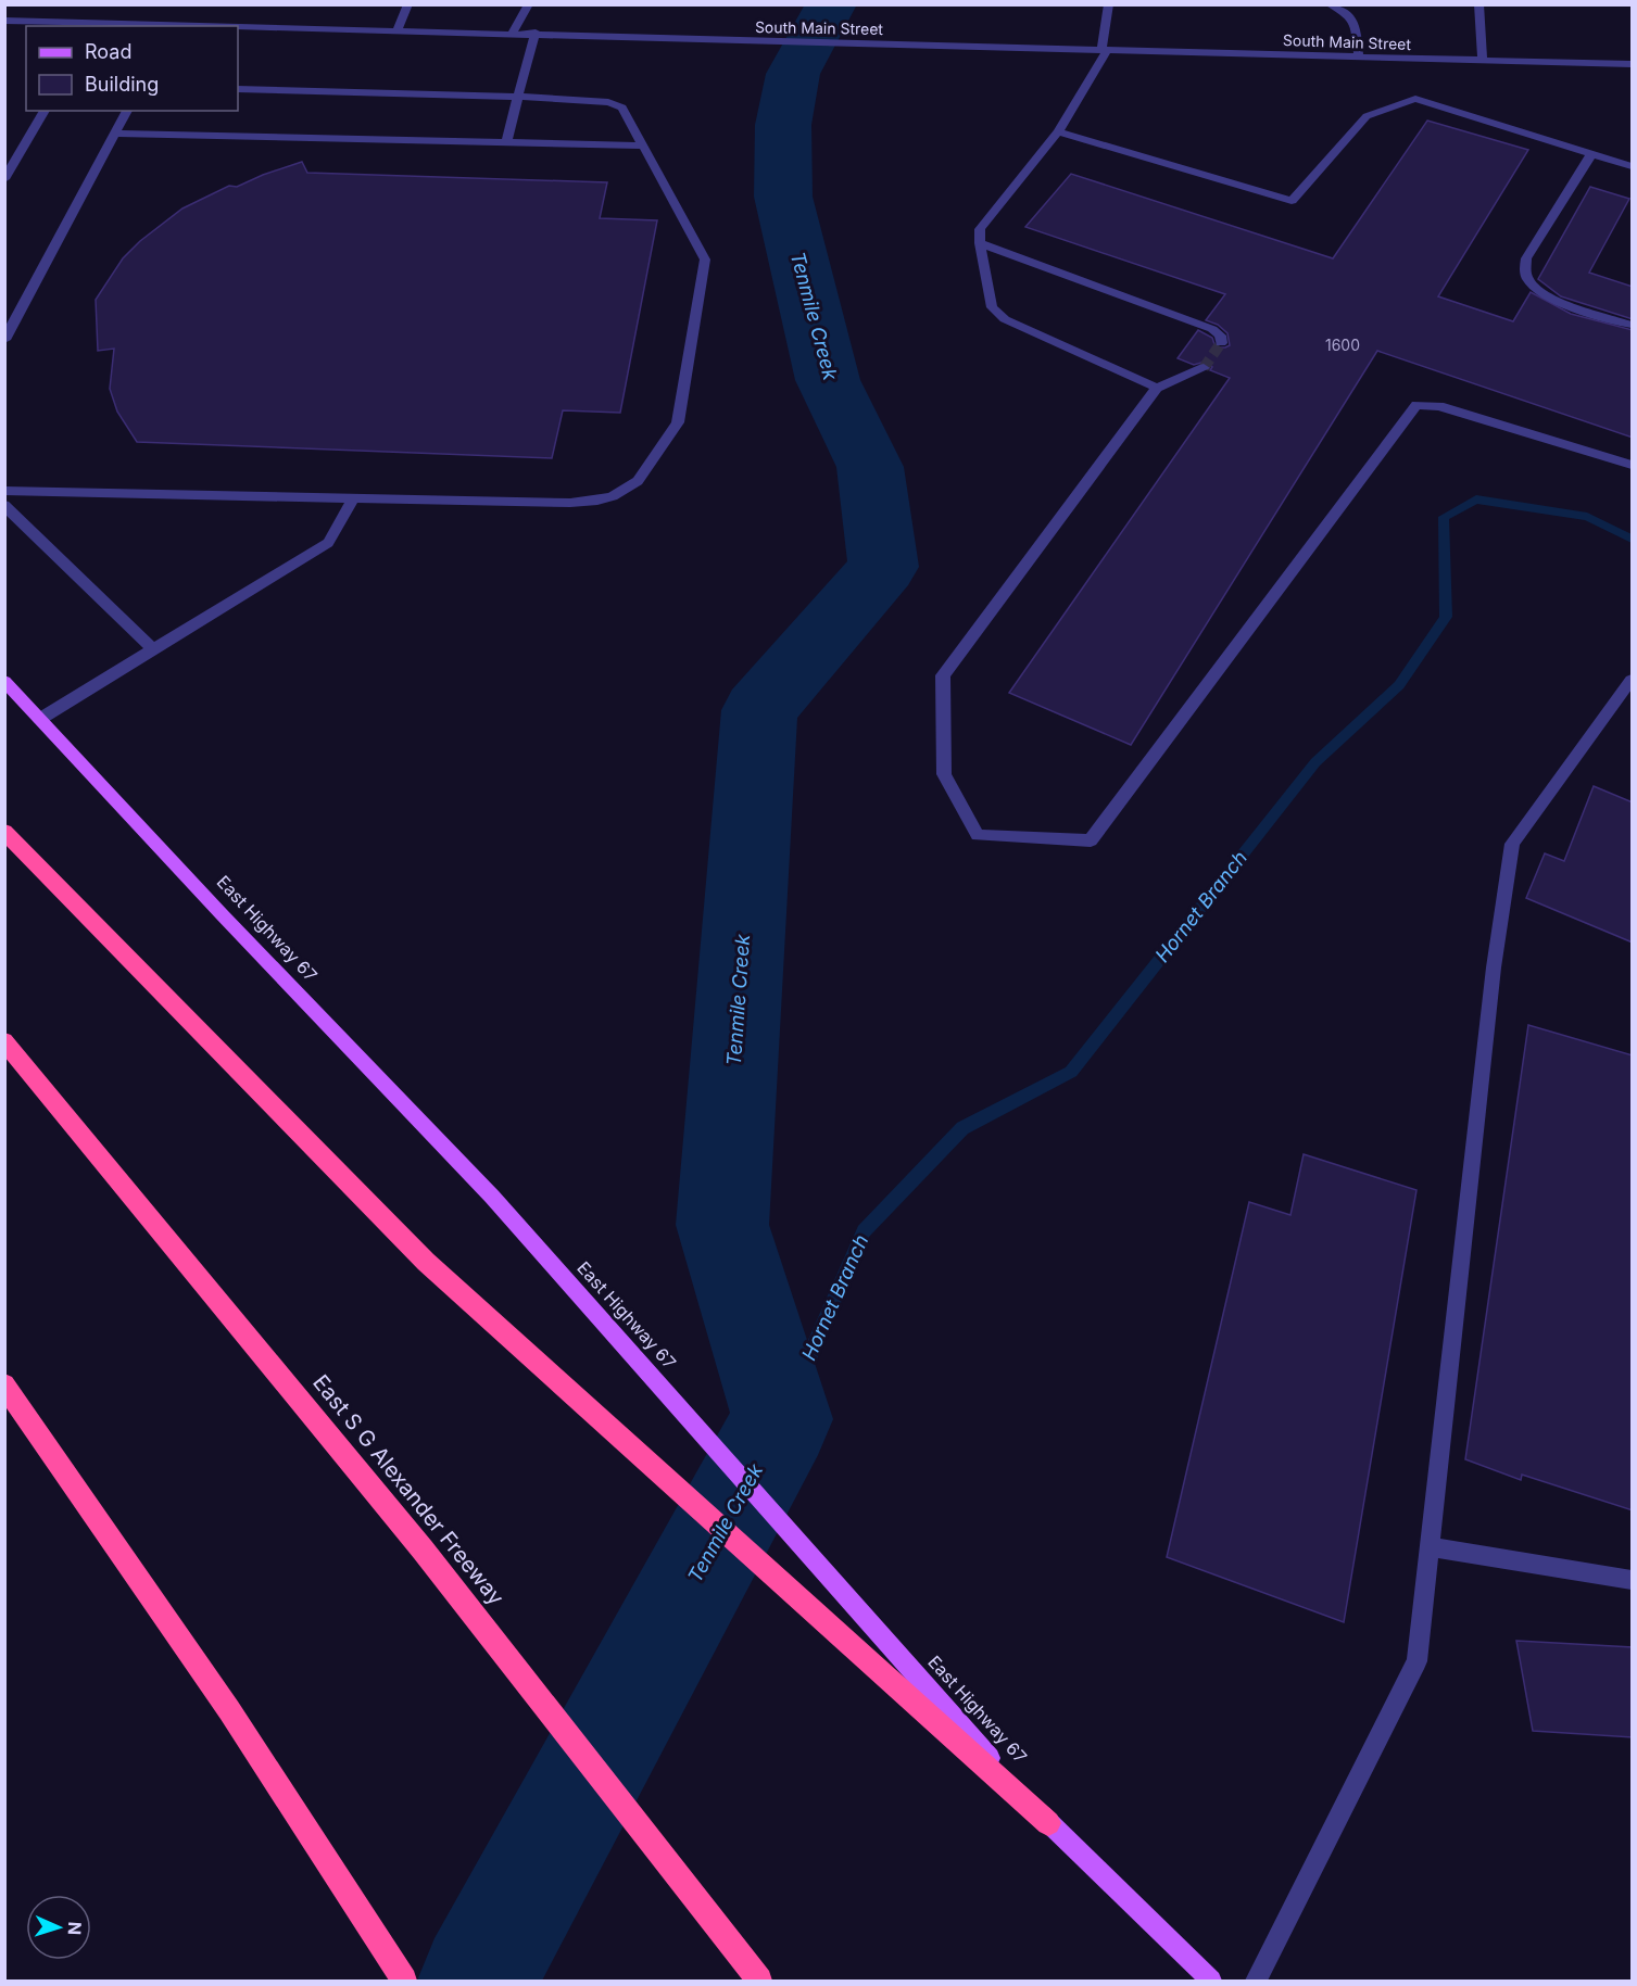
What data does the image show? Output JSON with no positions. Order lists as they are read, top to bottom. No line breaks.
{"streets":{"highway":["East S G Alexander Freeway"],"main road":["East Highway 67"],"street":["South Main Street"]},"water":["Tenmile Creek","Hornet Branch"],"house_numbers":["1600"],"legend":["Road","Building"],"north":"right"}
